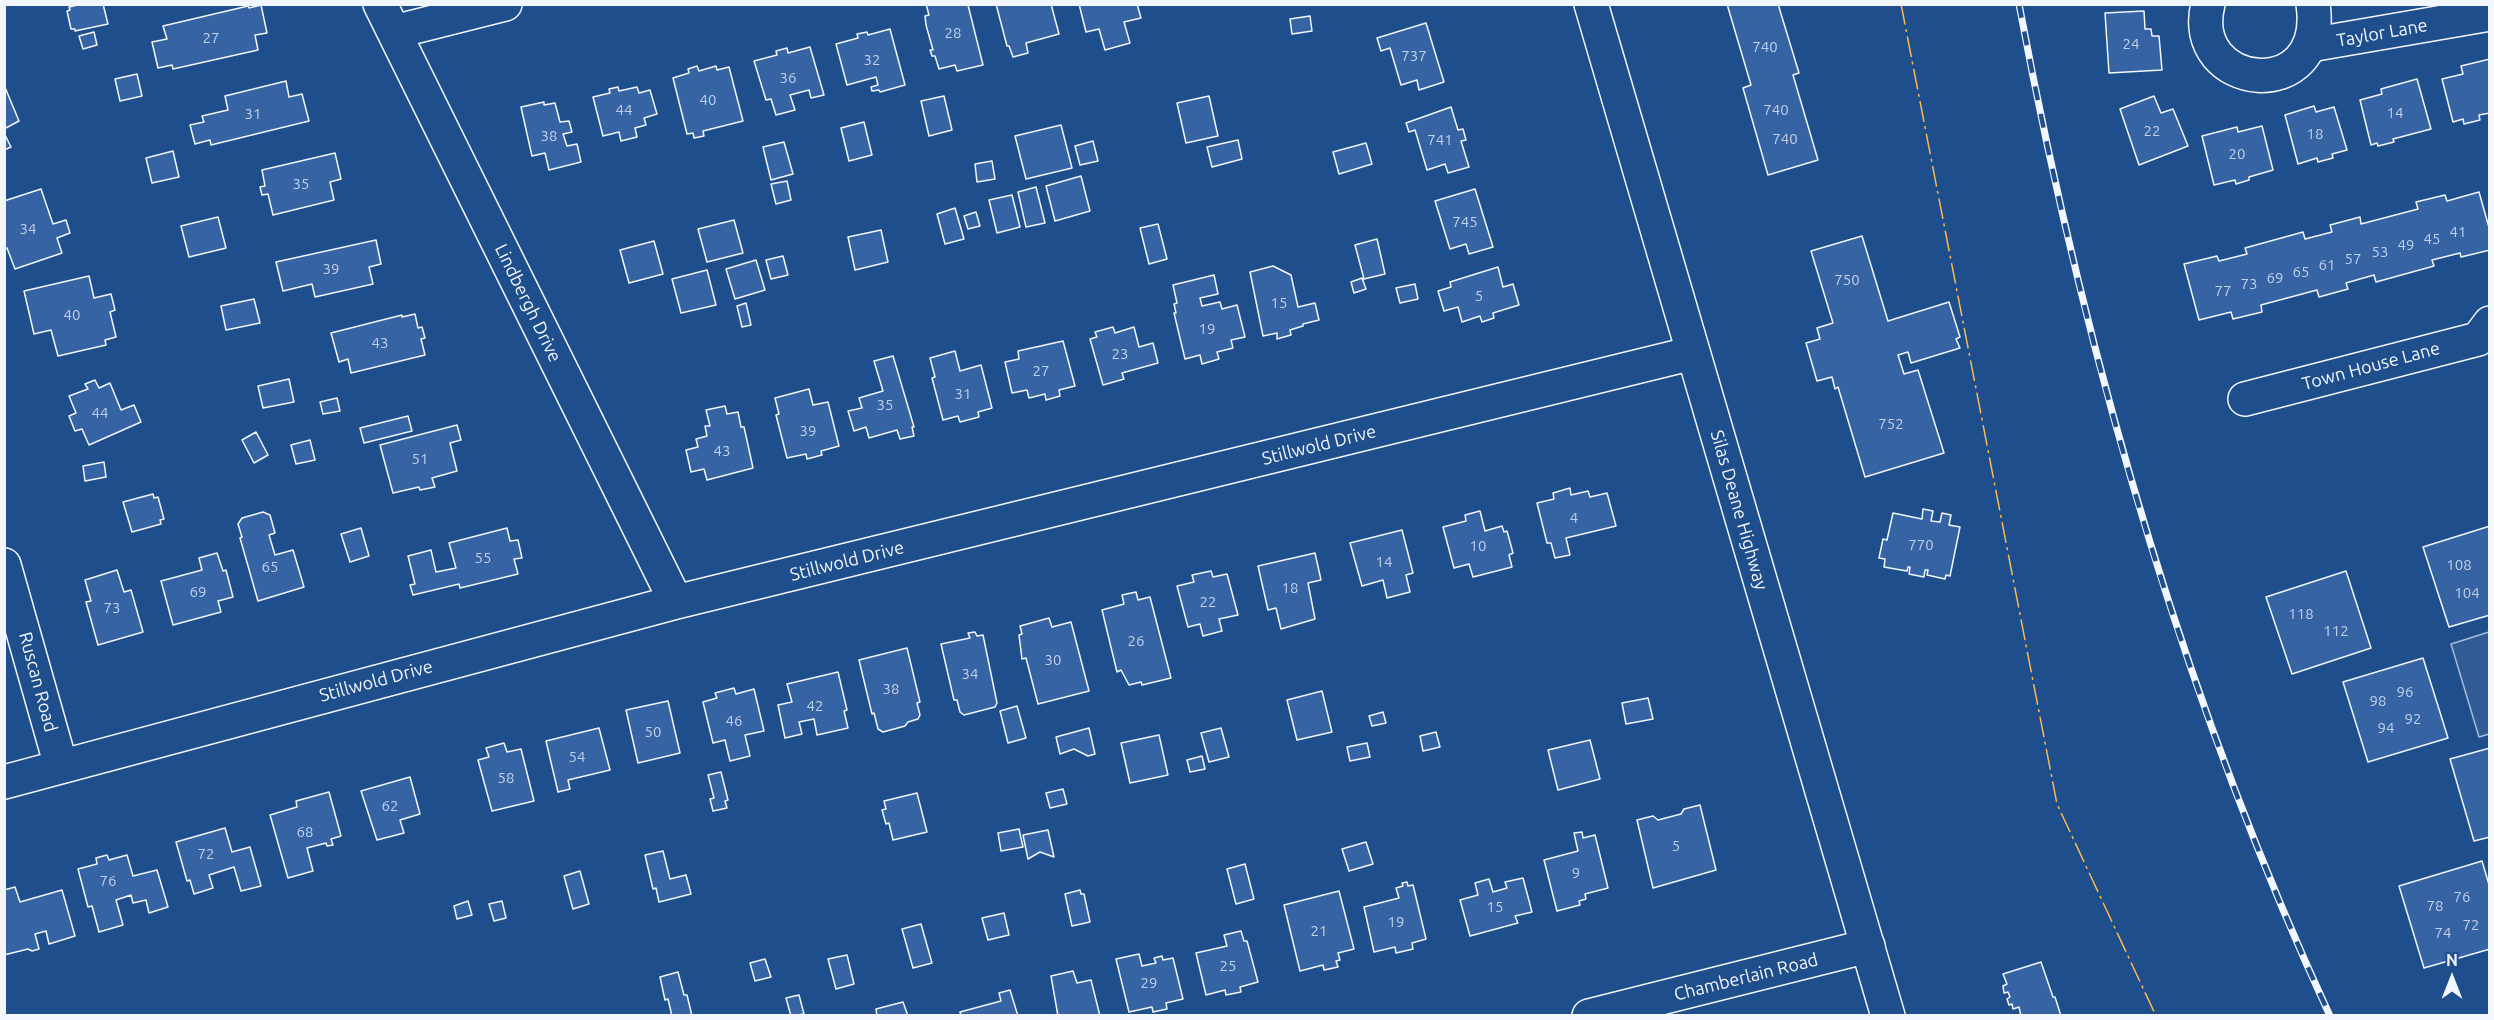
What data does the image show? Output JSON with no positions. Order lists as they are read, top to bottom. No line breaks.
{"streets":{"street":["Taylor Lane","Lindbergh Drive","Town House Lane","Stillwold Drive","Silas Deane Highway","Ruscan Road","Chamberlain Road"]},"crossings":[["Lindbergh Drive","Stillwold Drive"],["Stillwold Drive","Silas Deane Highway"],["Stillwold Drive","Ruscan Road"],["Silas Deane Highway","Chamberlain Road"]],"house_numbers":["28","27","24","740","737","32","36","40","44","740","14","31","22","18","38","740","741","20","35","745","34","41","45","49","53","57","61","39","65","69","750","73","77","5","15","40","19","43","23","27","31","35","44","752","39","43","51","4","770","10","55","14","108","65","18","69","104","22","73","118","112","26","30","34","38","96","98","42","92","46","94","50","54","58","62","68","5","72","9","76","76","78","15","19","72","21","74","25","29"],"north":"top"}
